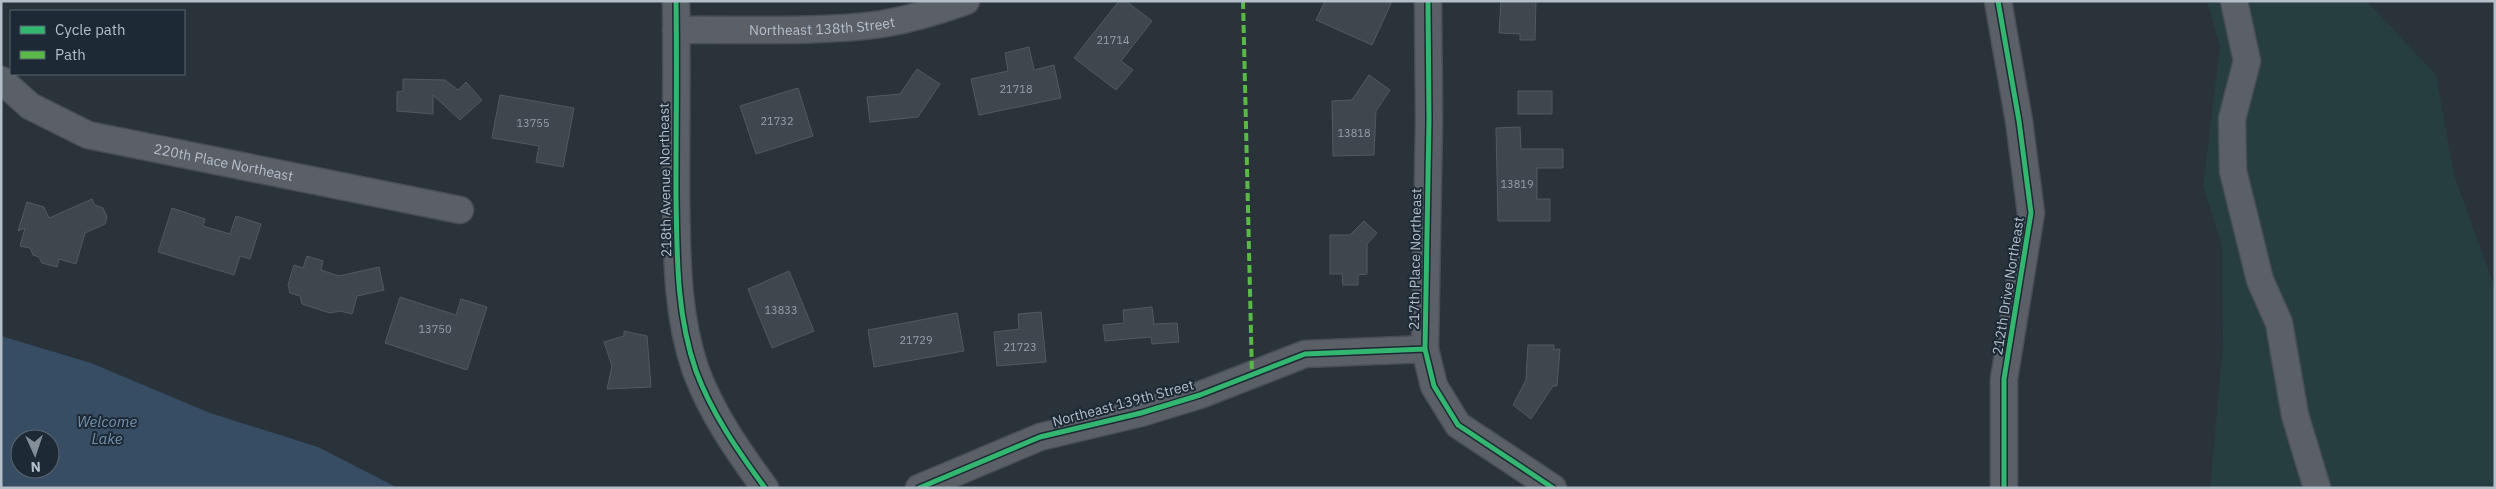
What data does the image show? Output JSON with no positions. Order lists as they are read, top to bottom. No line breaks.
{"streets":{"street":["Northeast 138th Street","220th Place Northeast","218th Avenue Northeast","217th Place Northeast","212th Drive Northeast","Northeast 139th Street"]},"crossings":[["Northeast 138th Street","218th Avenue Northeast"],["217th Place Northeast","Northeast 139th Street"]],"water":["Welcome Lake"],"house_numbers":["21714","21718","21732","13755","13818","13819","13833","13750","21729","21723"],"legend":["Cycle path","Path"],"north":"bottom"}
